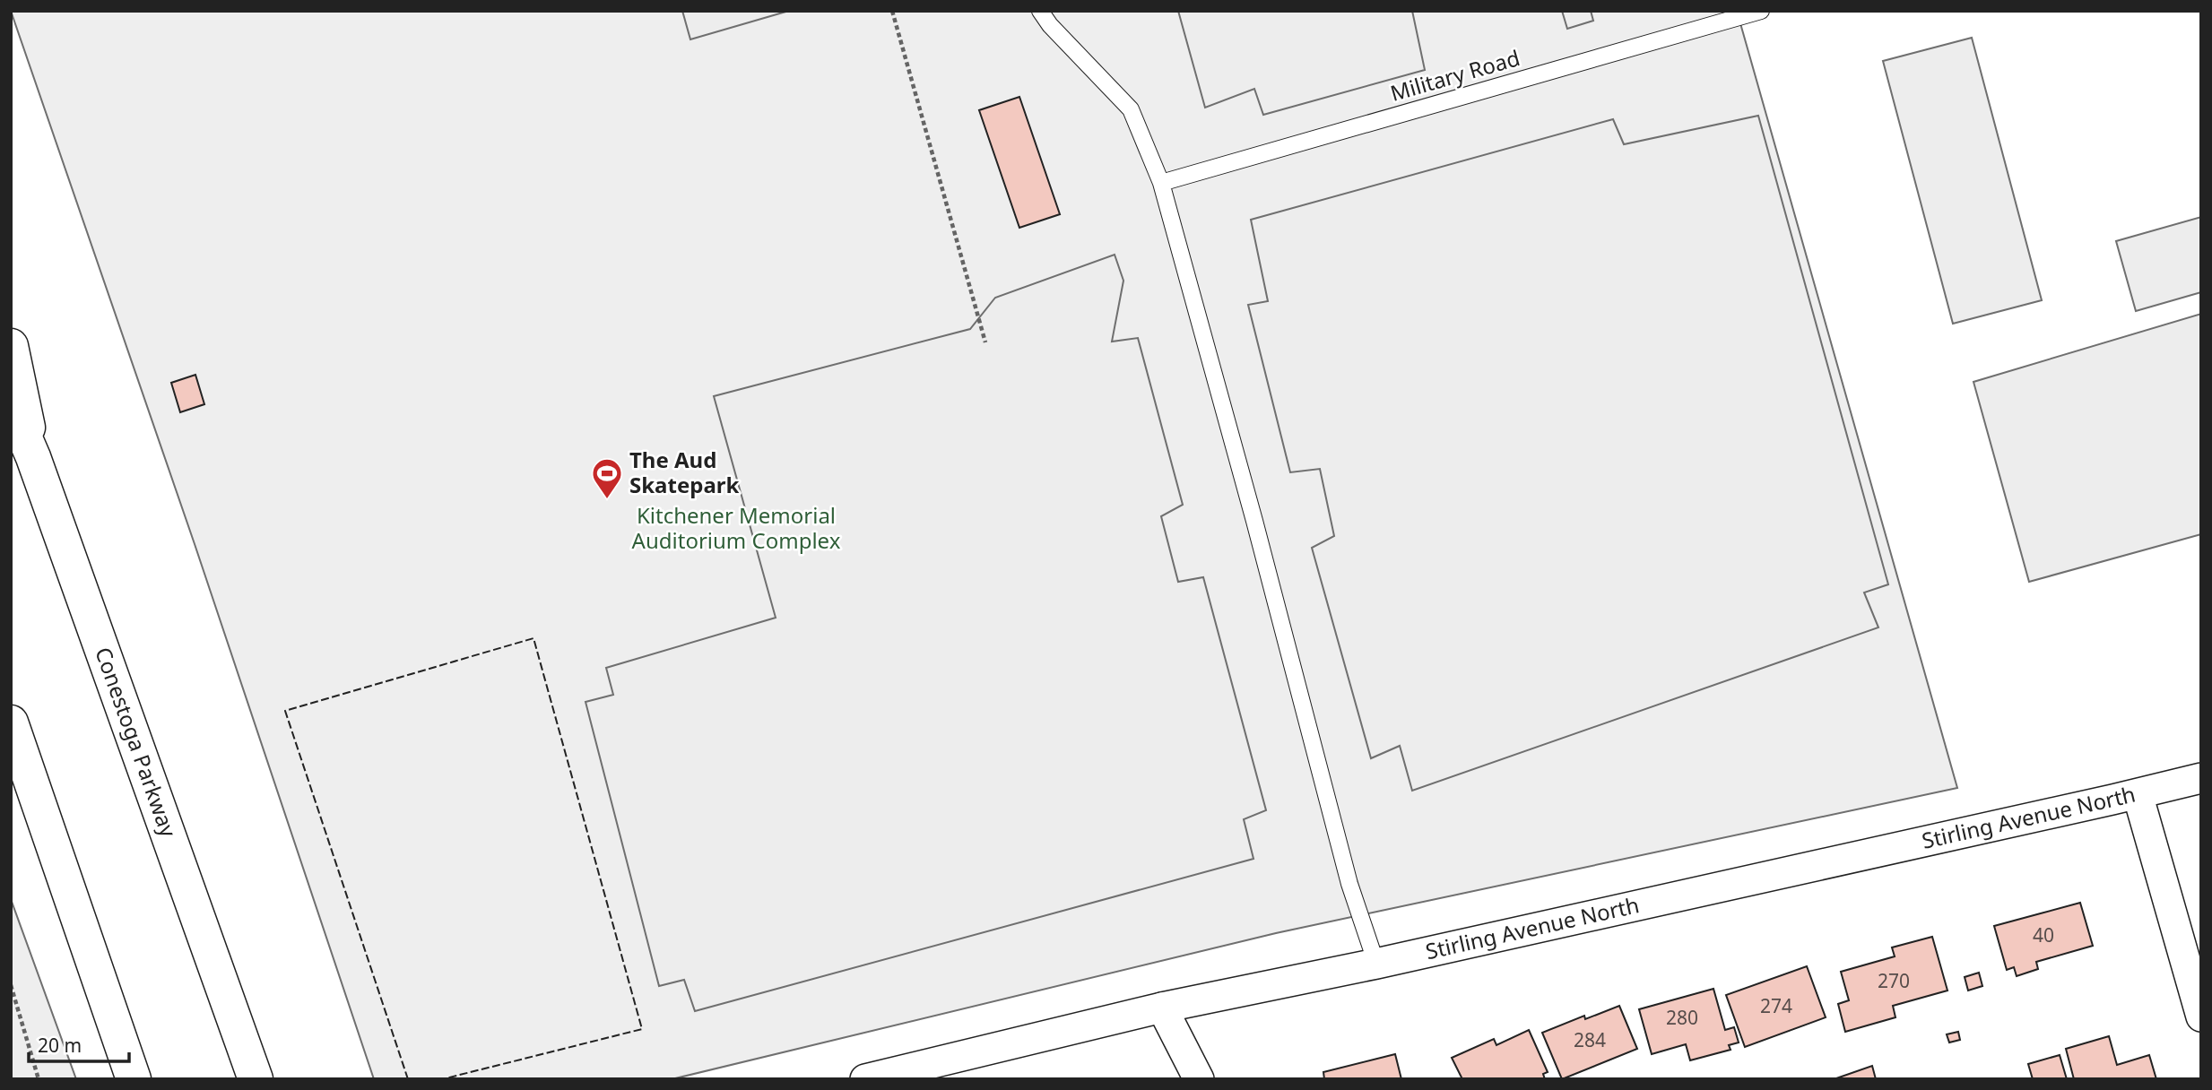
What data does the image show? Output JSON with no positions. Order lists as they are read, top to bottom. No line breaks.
{"streets":{"highway":["Conestoga Parkway"],"street":["Stirling Avenue North"],"lane":["Military Road"]},"parks":["Kitchener Memorial Auditorium Complex"],"places":{"sports":["The Aud Skatepark"]},"house_numbers":["40","270","274","280","284"],"scale_bar":"20 m"}
